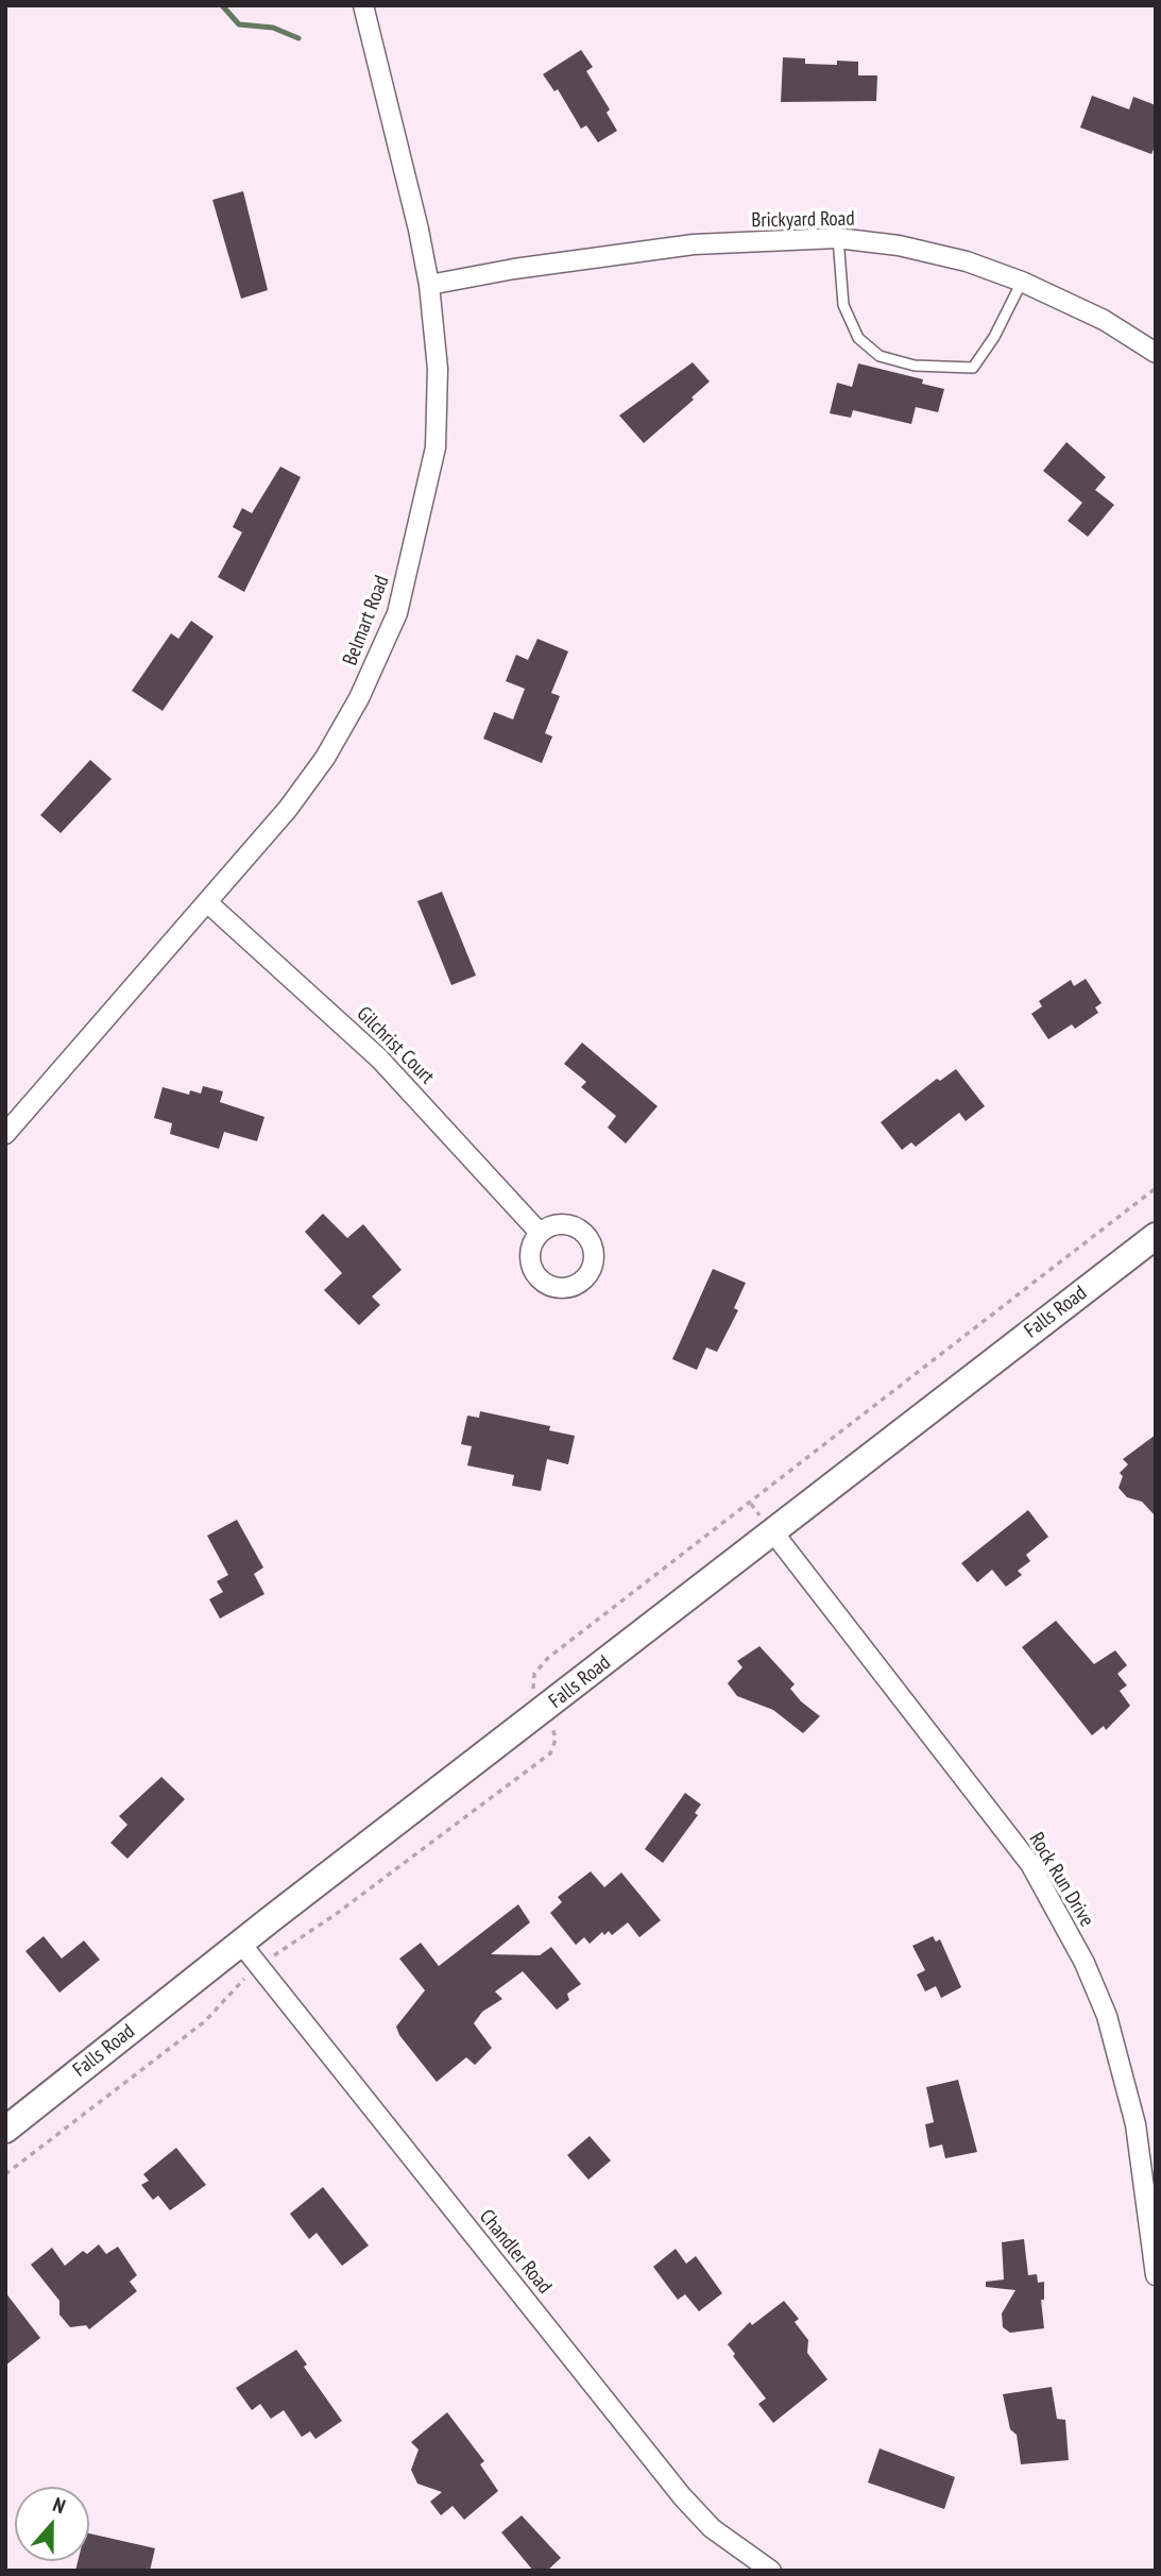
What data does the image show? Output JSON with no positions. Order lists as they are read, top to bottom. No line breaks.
{"streets":{"main road":["Falls Road"],"street":["Brickyard Road","Belmart Road","Gilchrist Court","Rock Run Drive","Chandler Road"]},"crossings":[["Brickyard Road","Belmart Road"],["Belmart Road","Gilchrist Court"],["Falls Road","Rock Run Drive"],["Falls Road","Chandler Road"]],"north":"top"}
